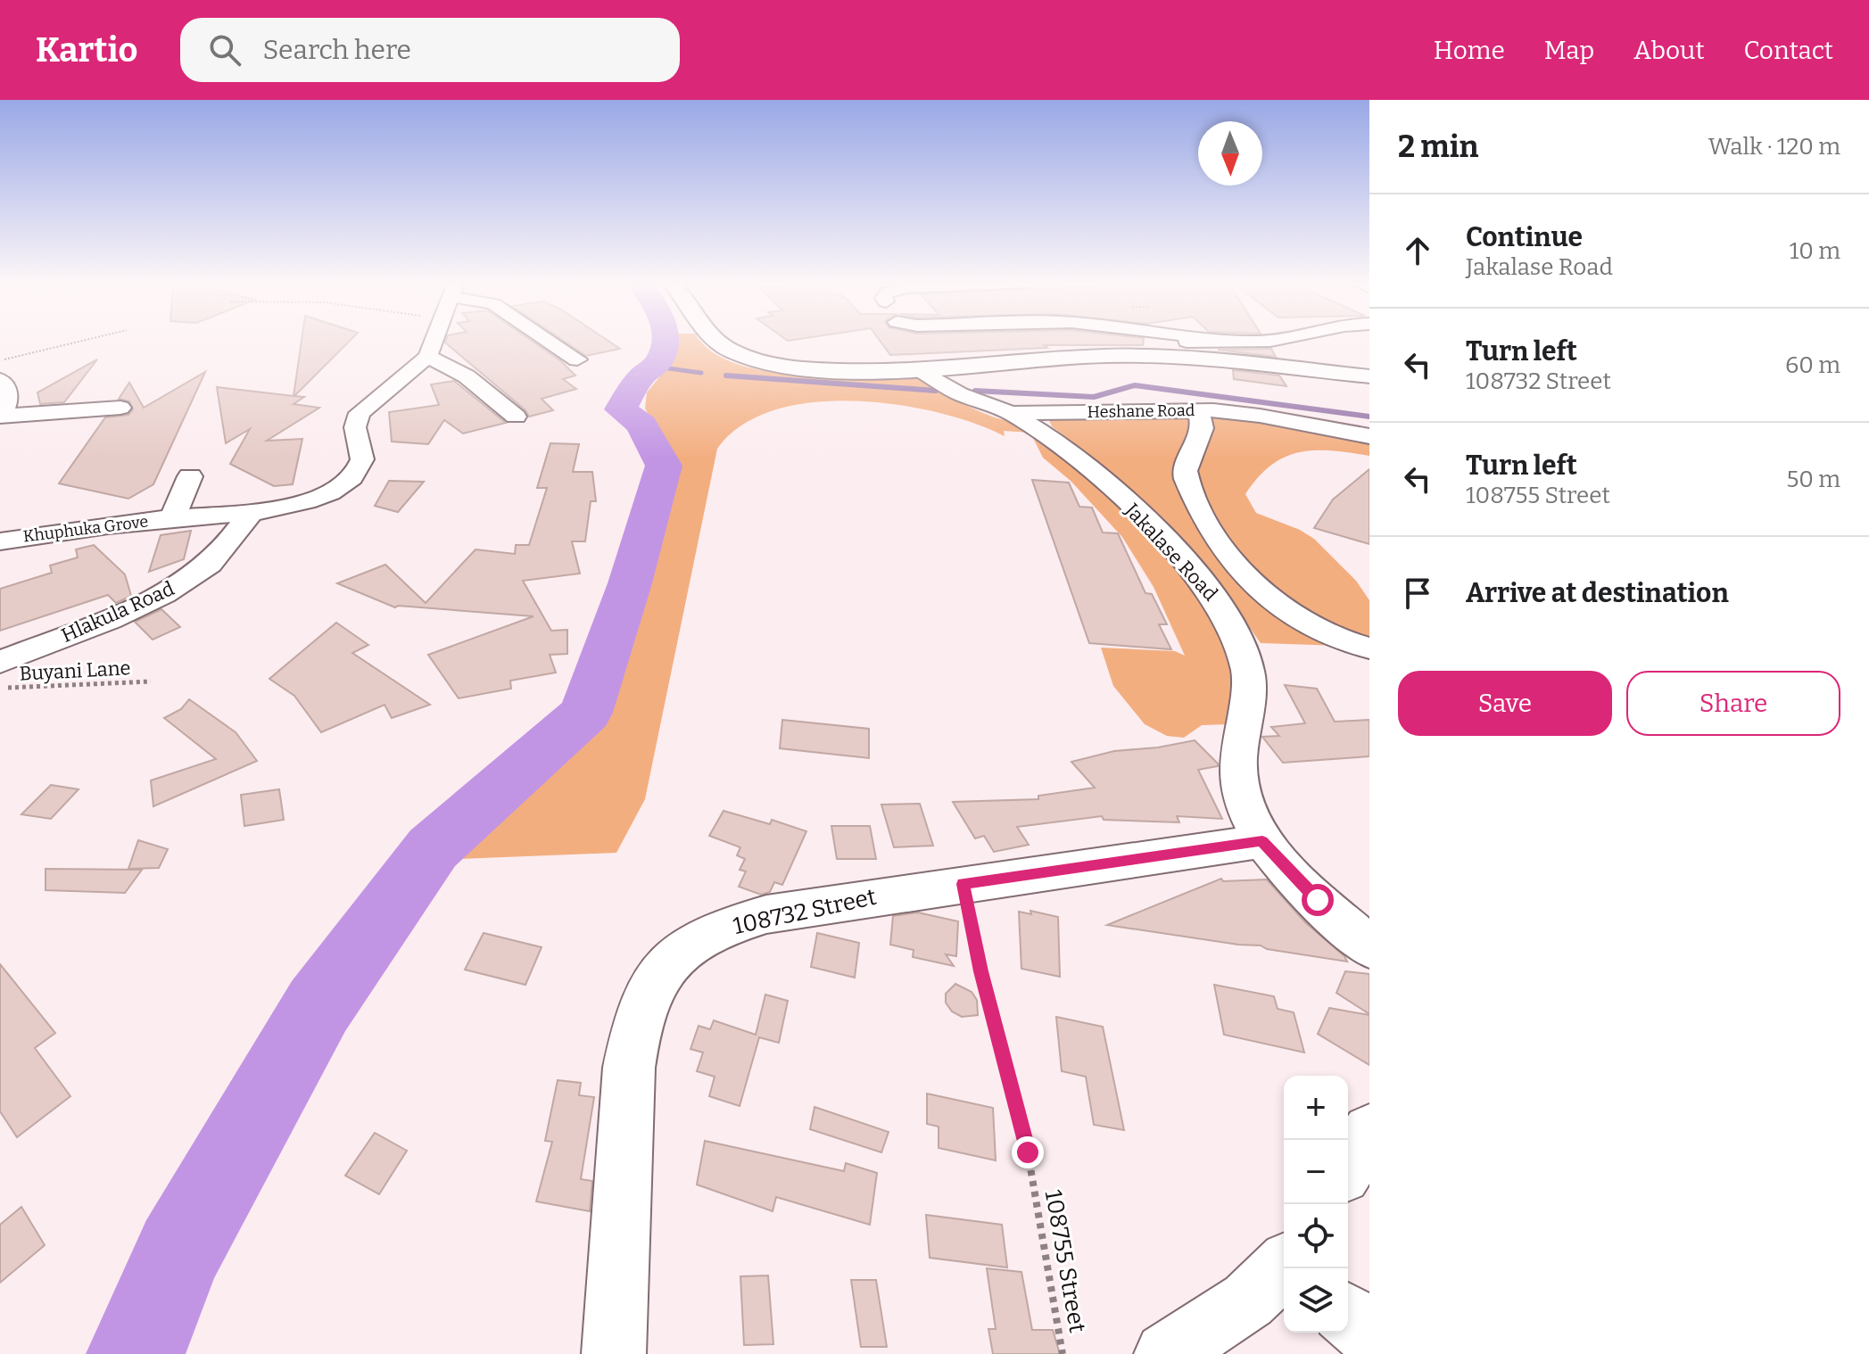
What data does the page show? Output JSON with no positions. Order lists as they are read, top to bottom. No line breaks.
{"streets":{"street":["Heshane Road","Khuphuka Grove","Jakalase Road","Hlakula Road","108732 Street"],"path":["Buyani Lane","108755 Street"]},"crossings":[["Heshane Road","Jakalase Road"],["Khuphuka Grove","Hlakula Road"],["Jakalase Road","108732 Street"],["108732 Street","108755 Street"]],"north":"bottom","page":{"header":"Kartio","search":"Search here","nav":["Home","Map","About","Contact"],"heading":["2 min","Walk · 120 m"],"list":[["Continue","Jakalase Road","10 m"],["Turn left","108732 Street","60 m"],["Turn left","108755 Street","50 m"],"Arrive at destination"],"buttons":["Save","Share"],"map_buttons":["+","−"]}}
